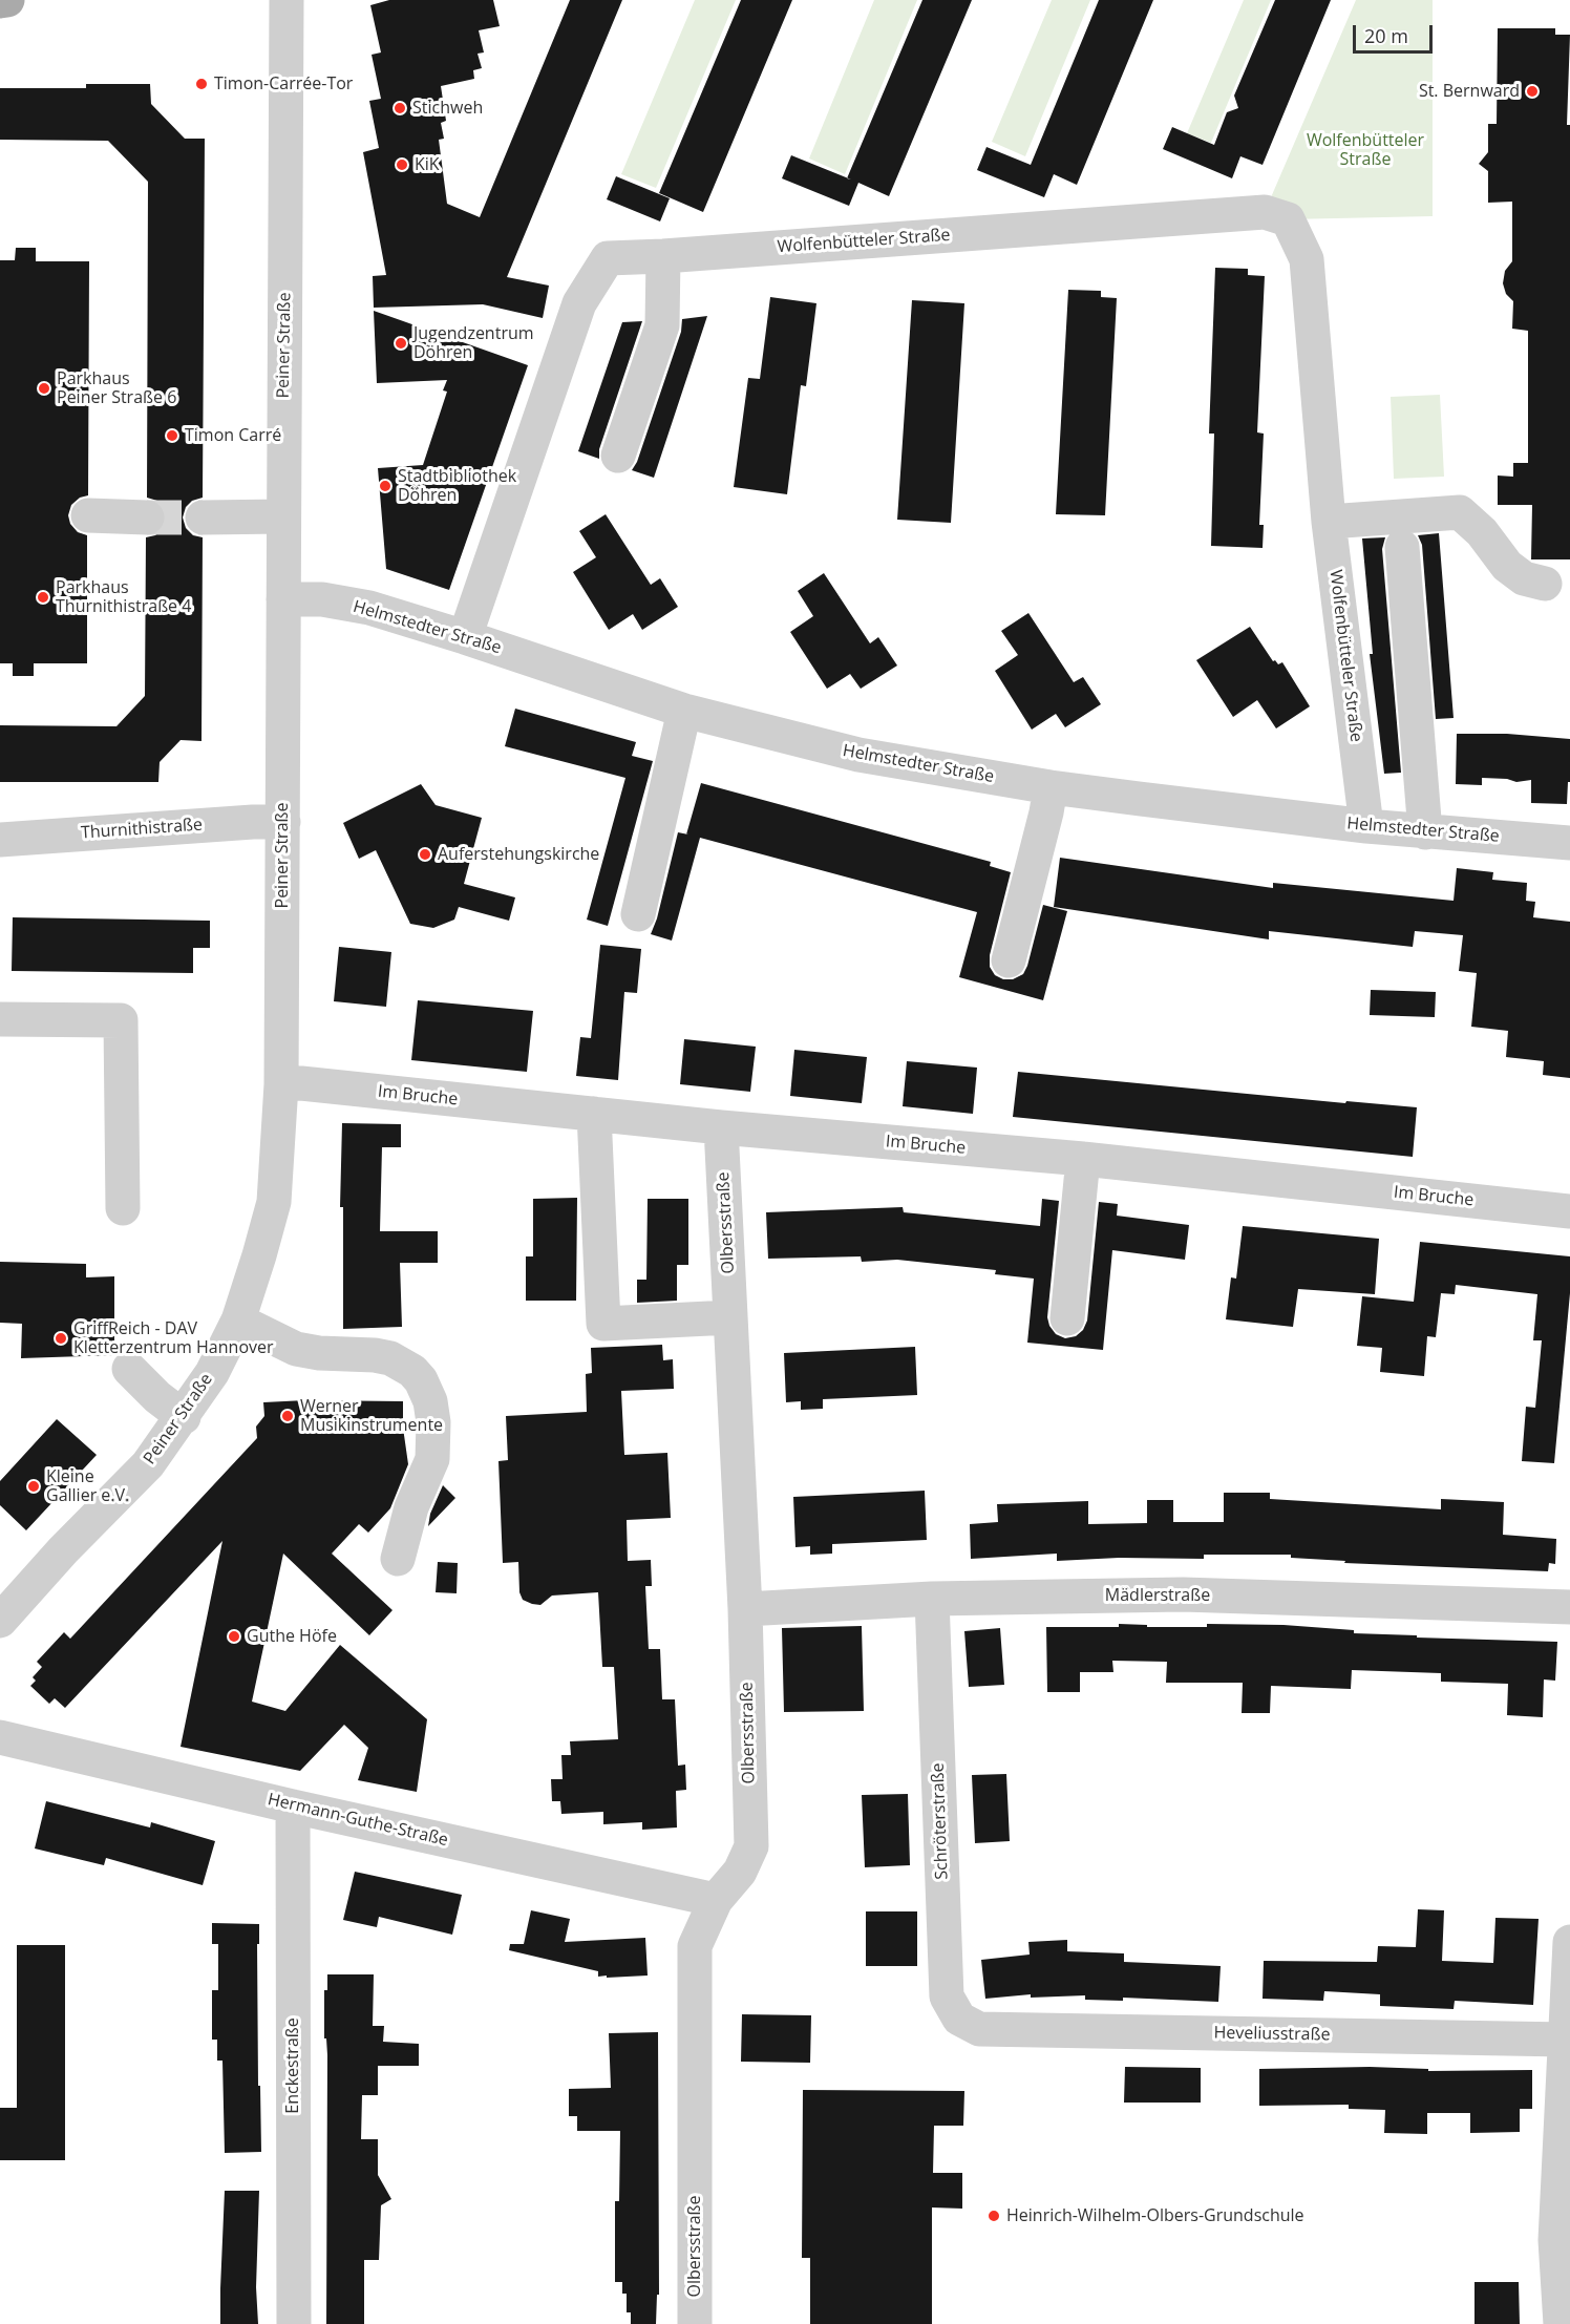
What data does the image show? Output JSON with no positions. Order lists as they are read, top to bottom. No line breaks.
{"streets":{"street":["Wolfenbütteler Straße","Peiner Straße","Helmstedter Straße","Thurnithistraße","Im Bruche","Olbersstraße","Mädlerstraße","Hermann-Guthe-Straße","Schröterstraße","Heveliusstraße","Enckestraße"]},"crossings":[["Wolfenbütteler Straße","Helmstedter Straße"],["Peiner Straße","Helmstedter Straße"],["Peiner Straße","Thurnithistraße"],["Peiner Straße","Im Bruche"],["Im Bruche","Olbersstraße"],["Olbersstraße","Mädlerstraße"],["Olbersstraße","Hermann-Guthe-Straße"],["Mädlerstraße","Schröterstraße"],["Hermann-Guthe-Straße","Enckestraße"],["Schröterstraße","Heveliusstraße"]],"parks":["Wolfenbütteler Straße"],"places":["Timon-Carrée-Tor","St. Bernward","Stichweh","KiK","Jugendzentrum Döhren","Parkhaus Peiner Straße 6","Timon Carré","Stadtbibliothek Döhren","Parkhaus Thurnithistraße 4","Auferstehungskirche","GriffReich - DAV Kletterzentrum Hannover","Werner Musikinstrumente","Kleine Gallier e.V.","Guthe Höfe","Heinrich-Wilhelm-Olbers-Grundschule"],"scale_bar":"20 m"}
